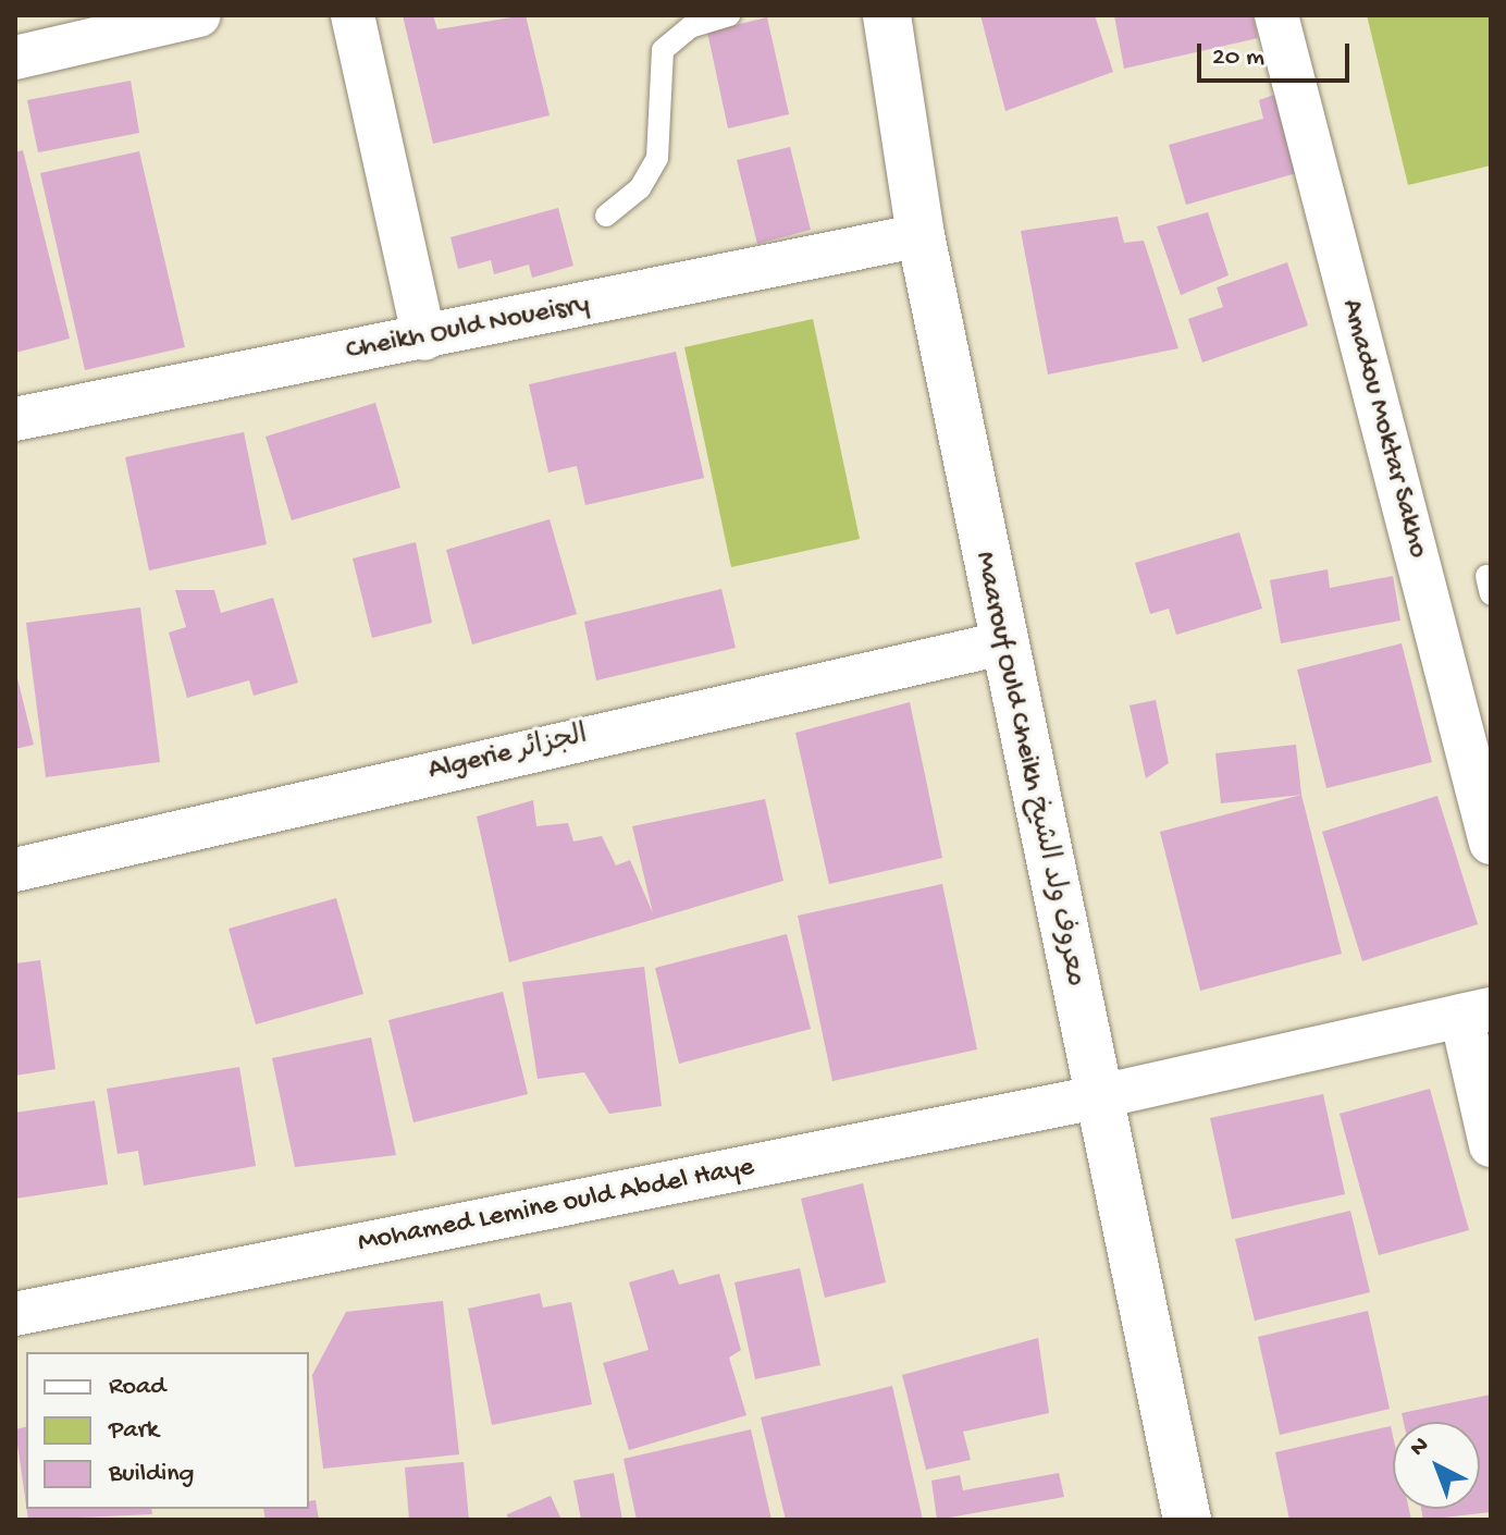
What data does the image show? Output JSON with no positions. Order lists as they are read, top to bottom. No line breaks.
{"streets":{"street":["Cheikh Ould Noueisry","Amadou Moktar Sakho","Algerie الجزائر","Maarouf Ould Cheikh معروف ولد الشيخ","Mohamed Lemine ould Abdel Haye"]},"crossings":[["Cheikh Ould Noueisry","Maarouf Ould Cheikh معروف ولد الشيخ"],["Algerie الجزائر","Maarouf Ould Cheikh معروف ولد الشيخ"],["Maarouf Ould Cheikh معروف ولد الشيخ","Mohamed Lemine ould Abdel Haye"]],"legend":["Road","Park","Building"],"scale_bar":"20 m","north":"top left"}
